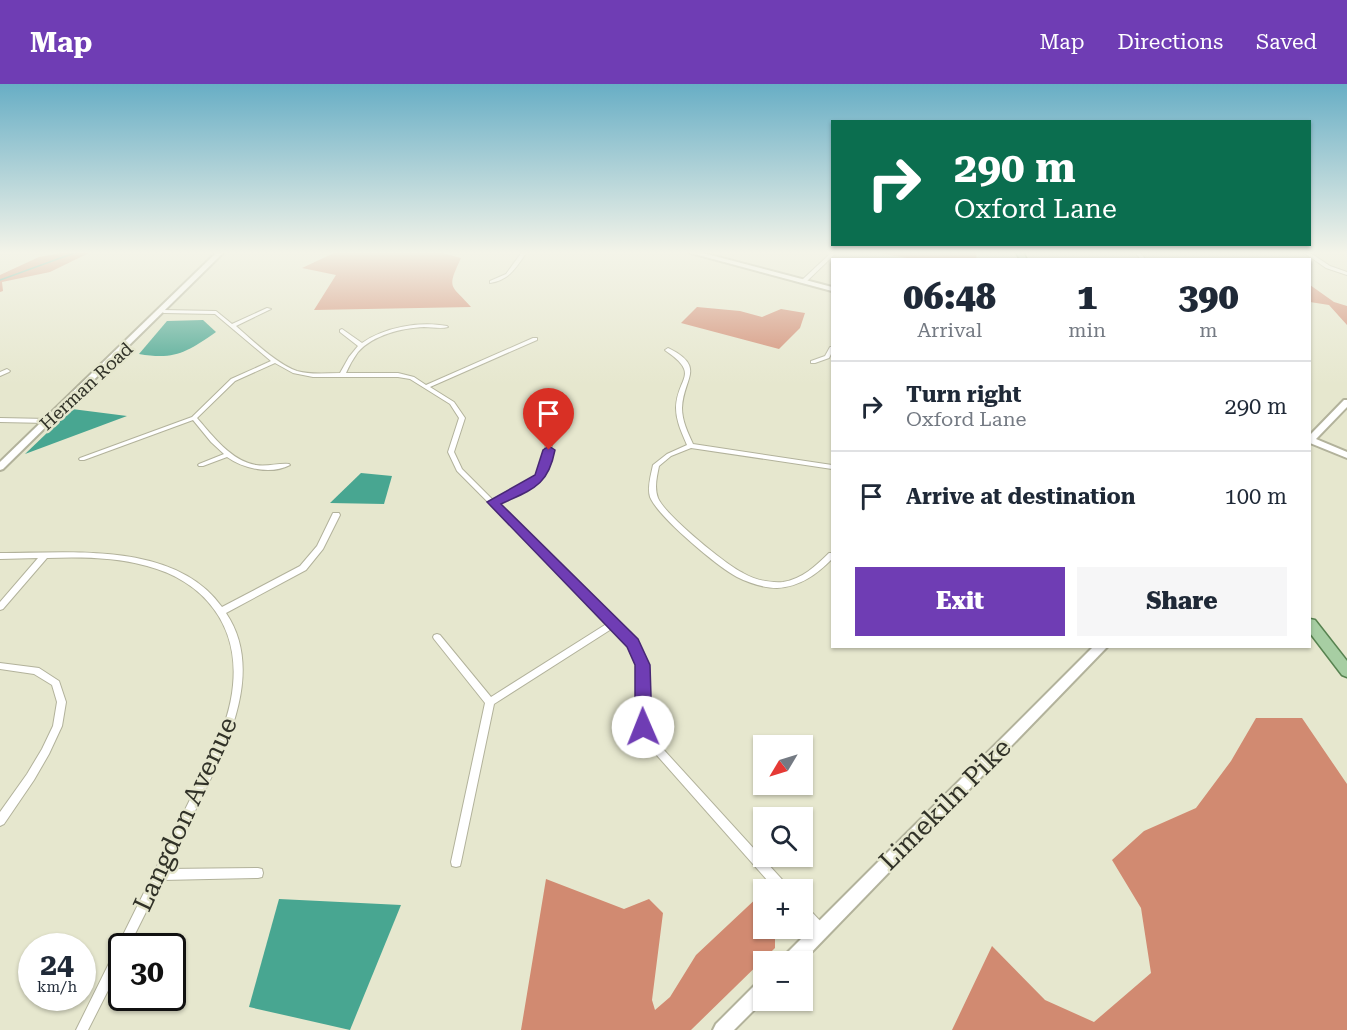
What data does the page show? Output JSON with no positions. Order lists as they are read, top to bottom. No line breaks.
{"streets":{"main road":["Herman Road","Limekiln Pike"],"street":["Langdon Avenue"]},"north":"bottom left","page":{"header":"Map","nav":["Map","Directions","Saved"],"turn":["290 m","Oxford Lane"],"eta":["06:48","Arrival","1","min","390","m"],"list":[{"name":"Turn right","note":"Oxford Lane","value":"290 m"},{"name":"Arrive at destination","value":"100 m"}],"buttons":["Exit","Share"],"map_buttons":["+","−"],"speed":"24 km/h","limit":"30"}}
